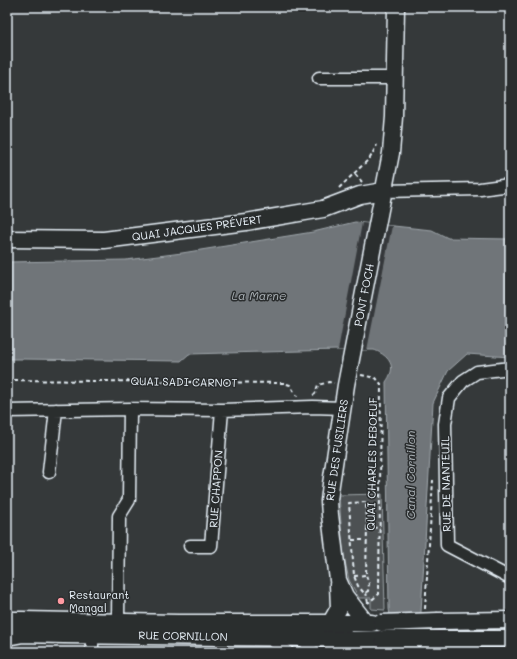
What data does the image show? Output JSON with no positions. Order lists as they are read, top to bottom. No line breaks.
{"streets":{"main road":["QUAI JACQUES PRÉVERT","PONT FOCH","RUE DES FUSILIERS","RUE CORNILLON"],"street":["RUE DE NANTEUIL","RUE CHAPPON"],"path":["QUAI SADI CARNOT","QUAI CHARLES DEBOEUF"]},"crossings":[["QUAI JACQUES PRÉVERT","PONT FOCH"],["PONT FOCH","RUE DES FUSILIERS"],["PONT FOCH","QUAI CHARLES DEBOEUF"],["RUE DES FUSILIERS","QUAI CHARLES DEBOEUF"],["RUE DES FUSILIERS","RUE CORNILLON"]],"water":["La Marne","Canal Cornillon"],"places":["Restaurant Mangal"]}
